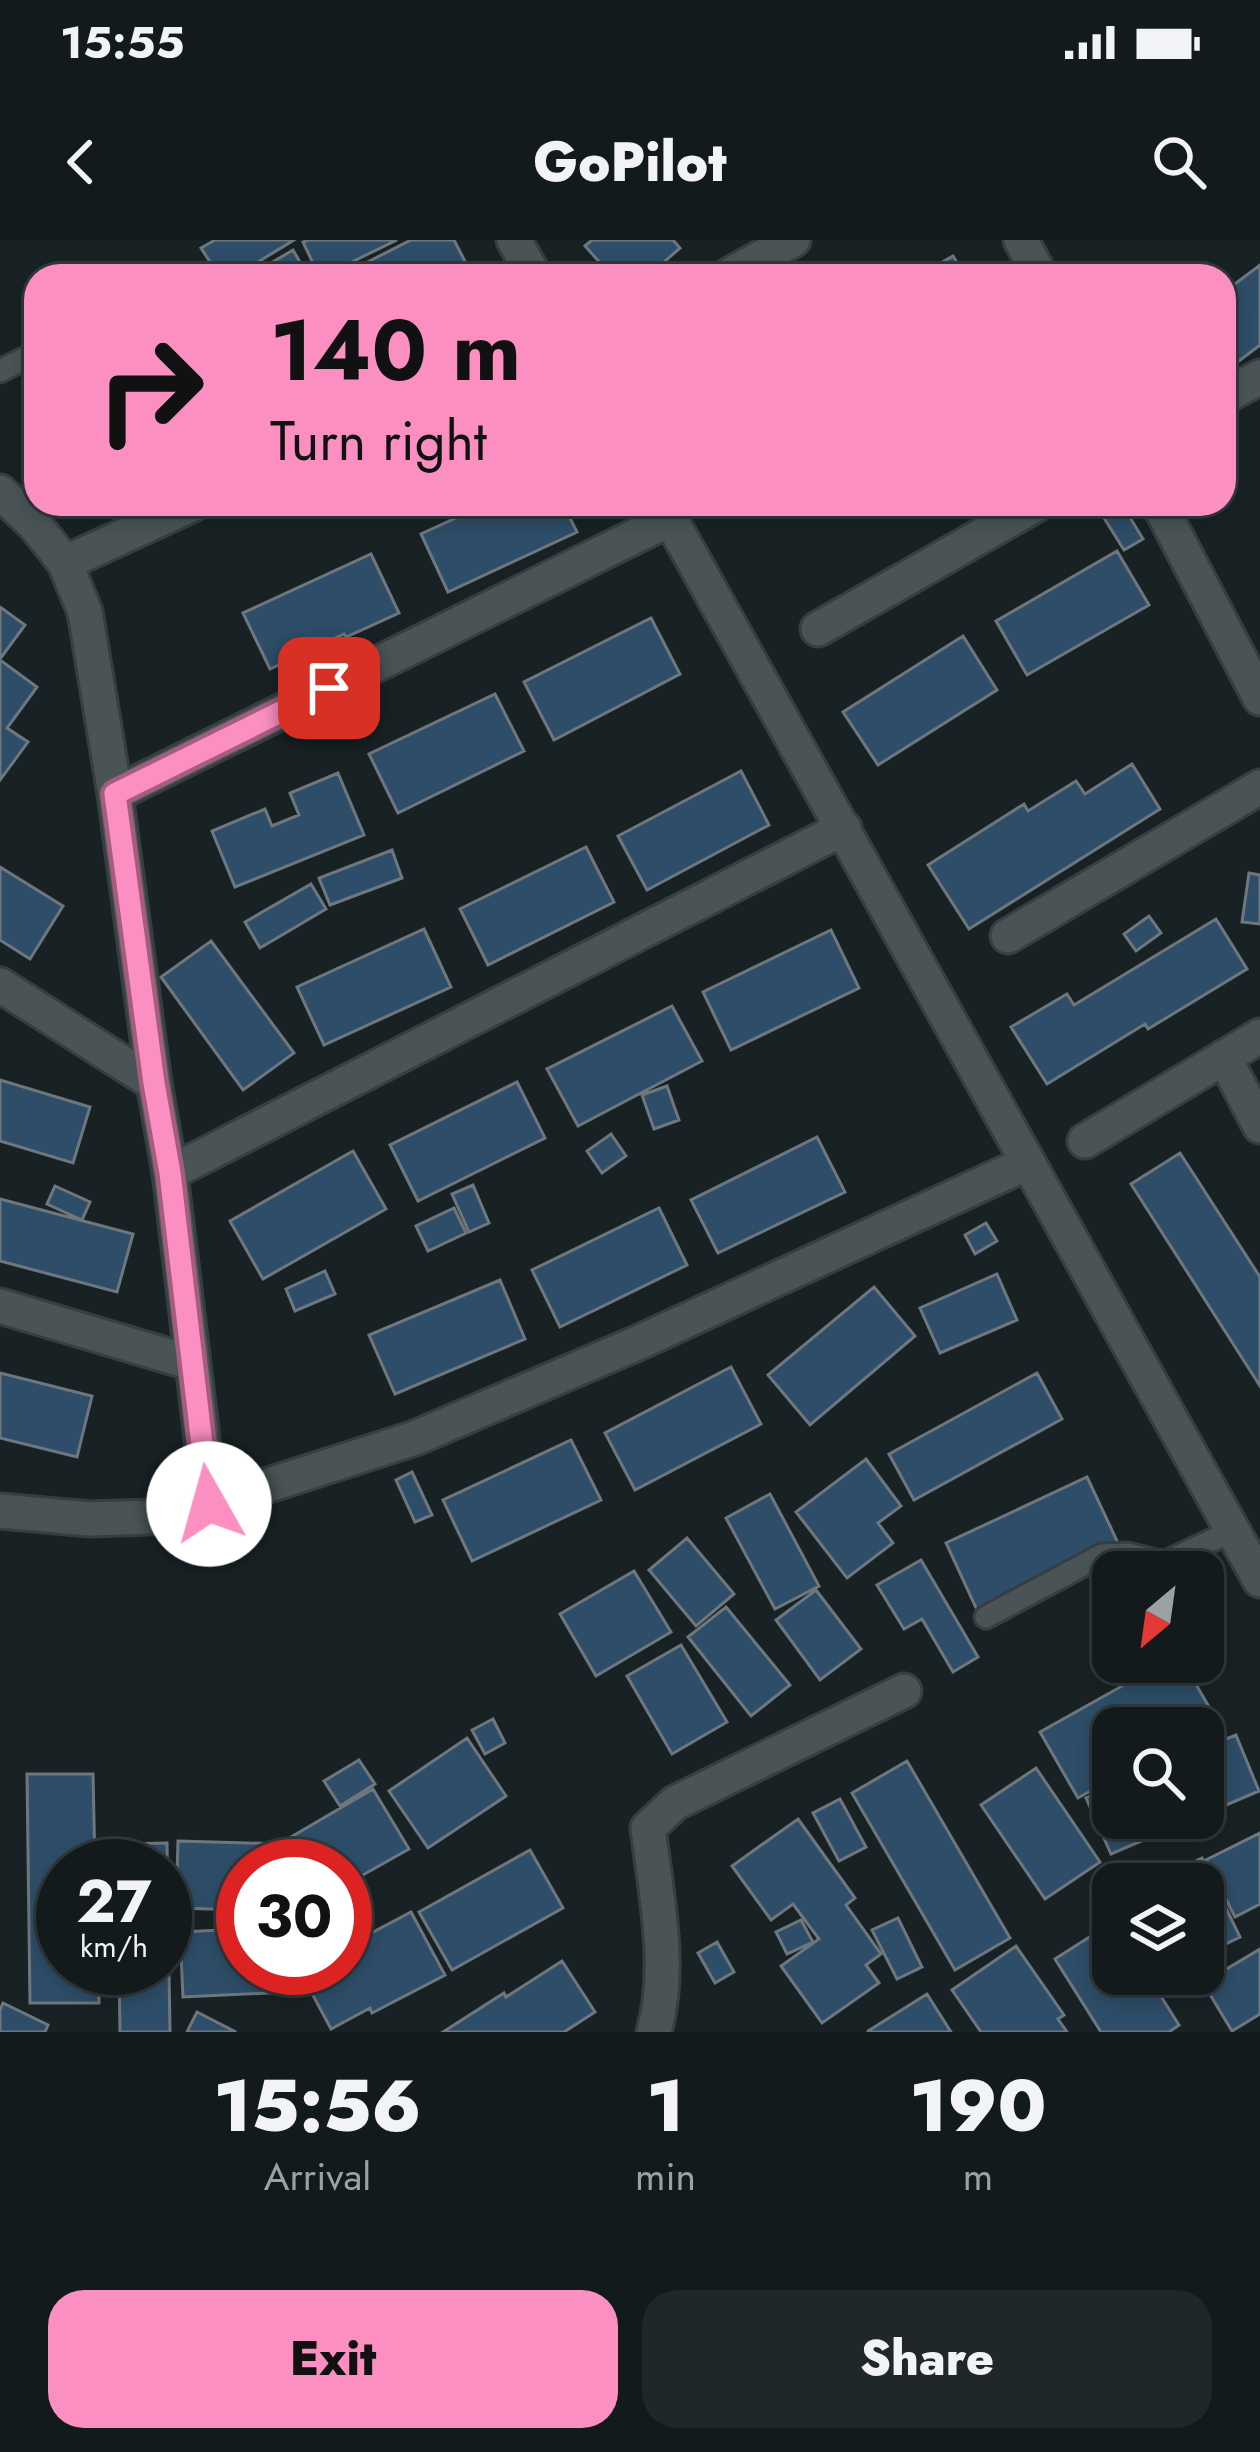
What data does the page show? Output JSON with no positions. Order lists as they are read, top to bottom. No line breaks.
{"north":"bottom left","page":{"status":"15:55","header":"GoPilot","turn":["140 m","Turn right"],"speed":"27 km/h","limit":"30","eta":["15:56","Arrival","1","min","190","m"],"buttons":["Exit","Share"]}}
